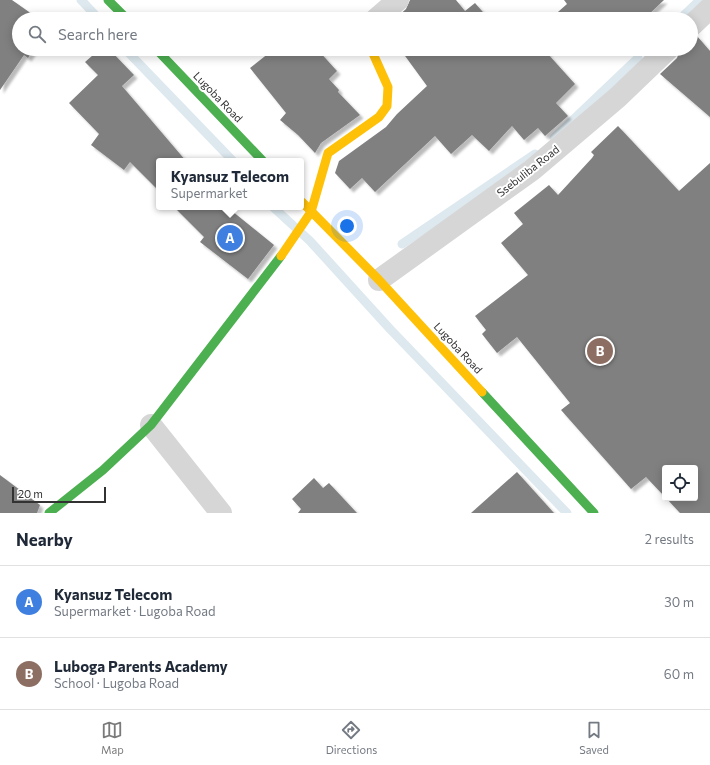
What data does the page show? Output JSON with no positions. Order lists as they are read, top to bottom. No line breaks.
{"streets":{"street":["Lugoba Road","Ssebuliba Road"]},"crossings":[["Lugoba Road","Ssebuliba Road"]],"scale_bar":"20 m","page":{"search":"Search here","popup":["Kyansuz Telecom","Supermarket"],"pins":["A","B"],"scale":"20 m","heading":["Nearby","2 results"],"list":[{"mark":"A","name":"Kyansuz Telecom","note":"Supermarket · Lugoba Road","value":"30 m"},{"mark":"B","name":"Luboga Parents Academy","note":"School · Lugoba Road","value":"60 m"}],"nav":["Map","Directions","Saved"]}}
